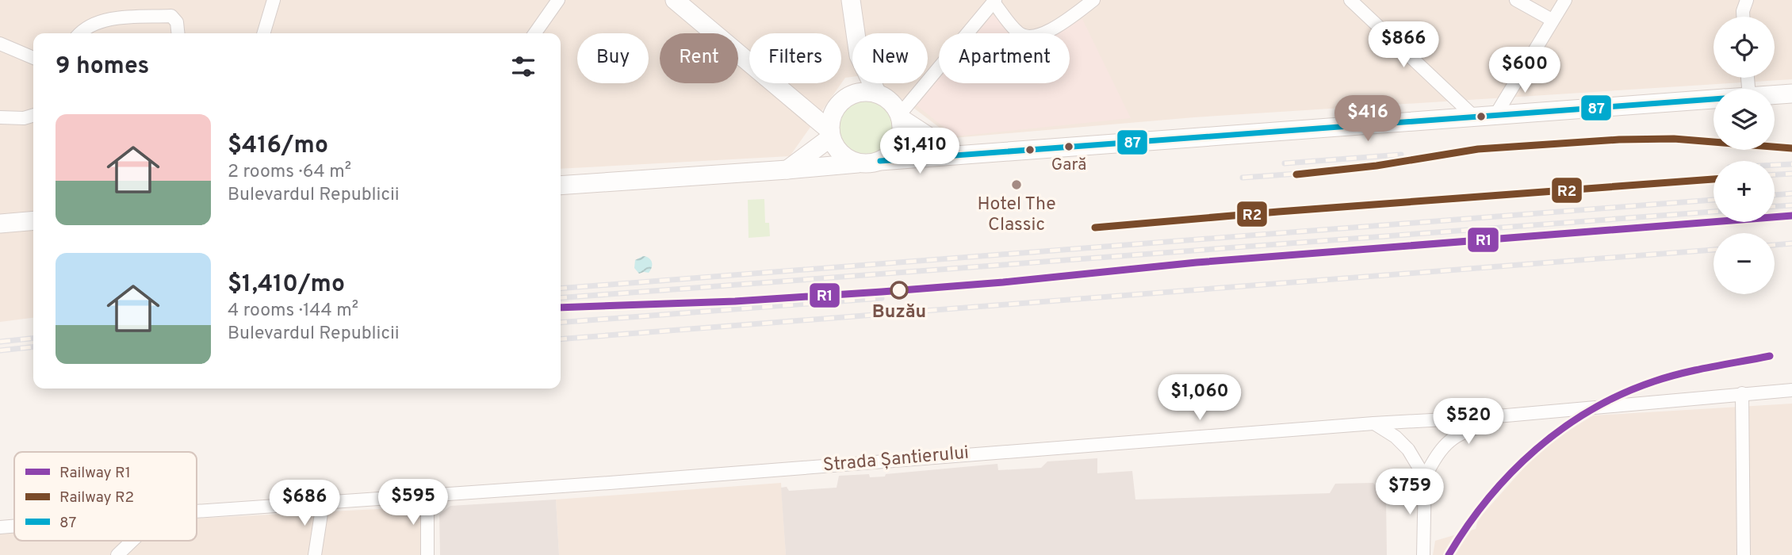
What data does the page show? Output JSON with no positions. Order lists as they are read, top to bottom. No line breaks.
{"streets":{"street":["Strada Șantierului"]},"places":["Gară","Hotel The Classic","Buzău"],"lines":["transit line 87","rail line R2","rail line R1"],"legend":["Railway R1","Railway R2","87"],"page":{"map_buttons":["+","−"],"price":["$866","$600","$416","$1,410","$1,060","$520","$759","$595","$686"],"chip":["Buy","Rent","Filters","New","Apartment"],"heading":"9 homes","list":[{"name":"$416/mo","note":"2 rooms · 64 m² · Bulevardul Republicii"},{"name":"$1,410/mo","note":"4 rooms · 144 m² · Bulevardul Republicii"}]}}
